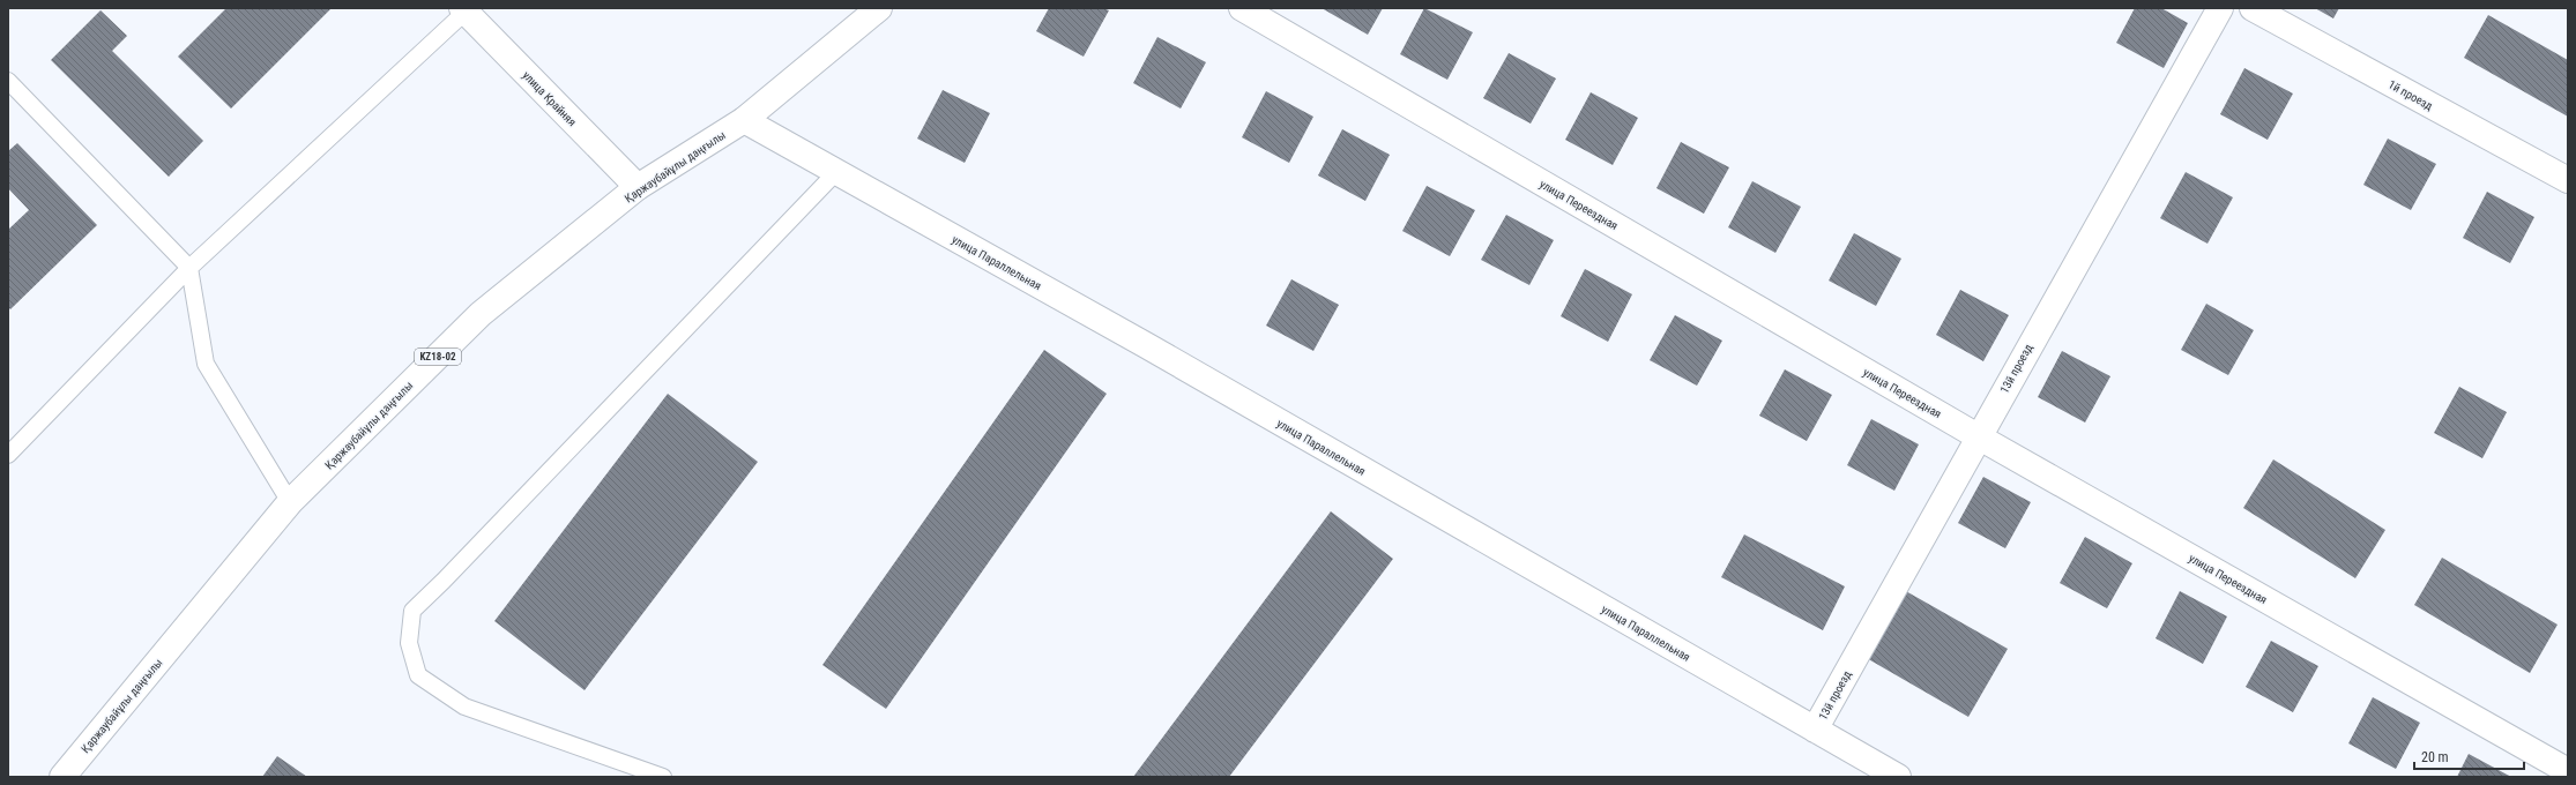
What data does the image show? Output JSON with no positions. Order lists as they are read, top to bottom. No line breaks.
{"streets":{"main road":["1й проезд","улица Крайняя","Қаржаубайұлы даңғылы","улица Переездная","улица Параллельная","KZ18-02","13й проезд"]},"crossings":[["улица Крайняя","Қаржаубайұлы даңғылы"],["Қаржаубайұлы даңғылы","улица Параллельная"],["улица Переездная","13й проезд"],["улица Параллельная","13й проезд"]],"scale_bar":"20 m"}
